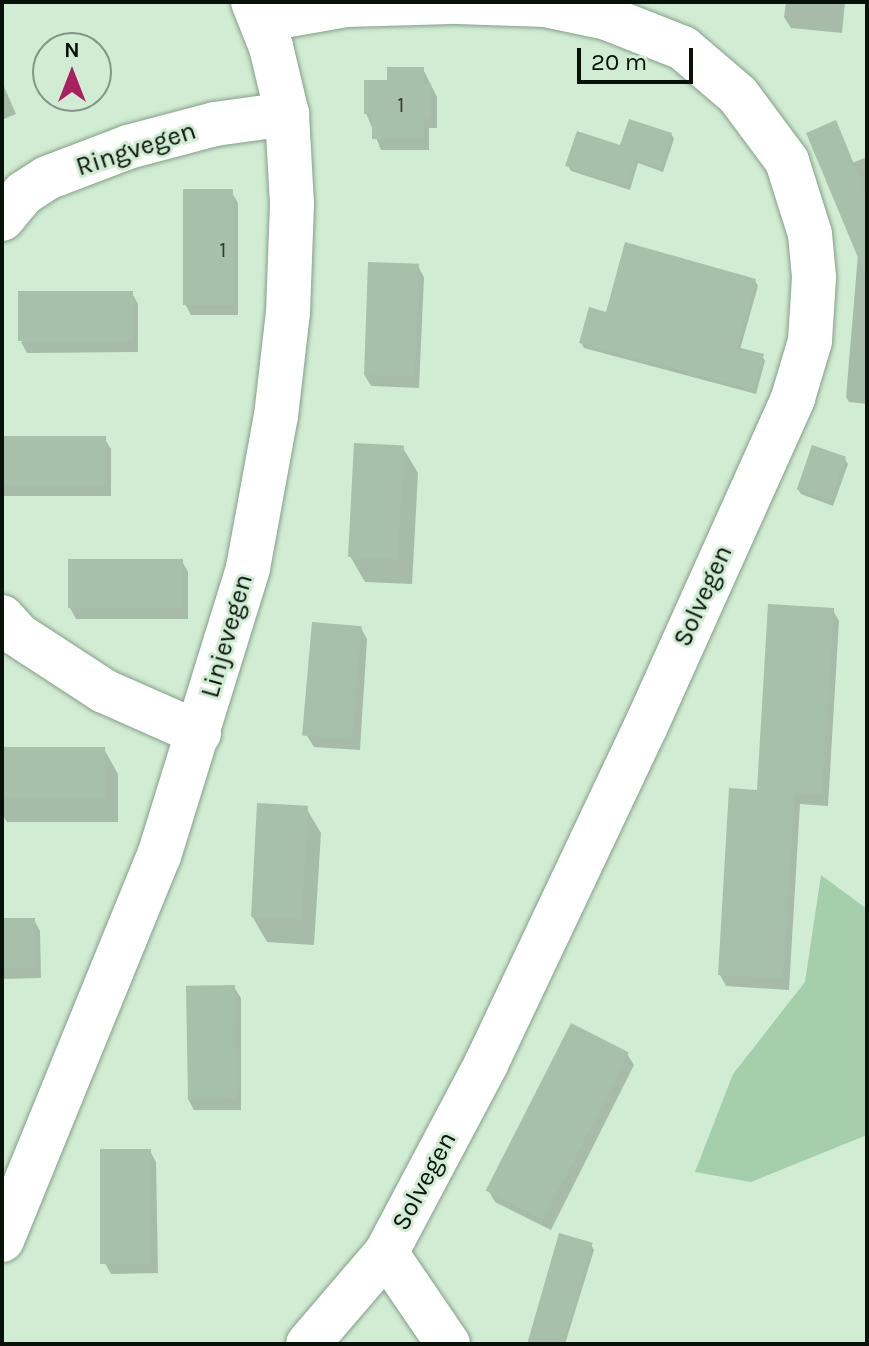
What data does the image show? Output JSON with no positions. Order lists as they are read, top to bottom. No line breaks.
{"streets":{"street":["Ringvegen","Solvegen","Linjevegen"]},"crossings":[["Ringvegen","Linjevegen"]],"house_numbers":["1","1"],"scale_bar":"20 m","north":"top"}
